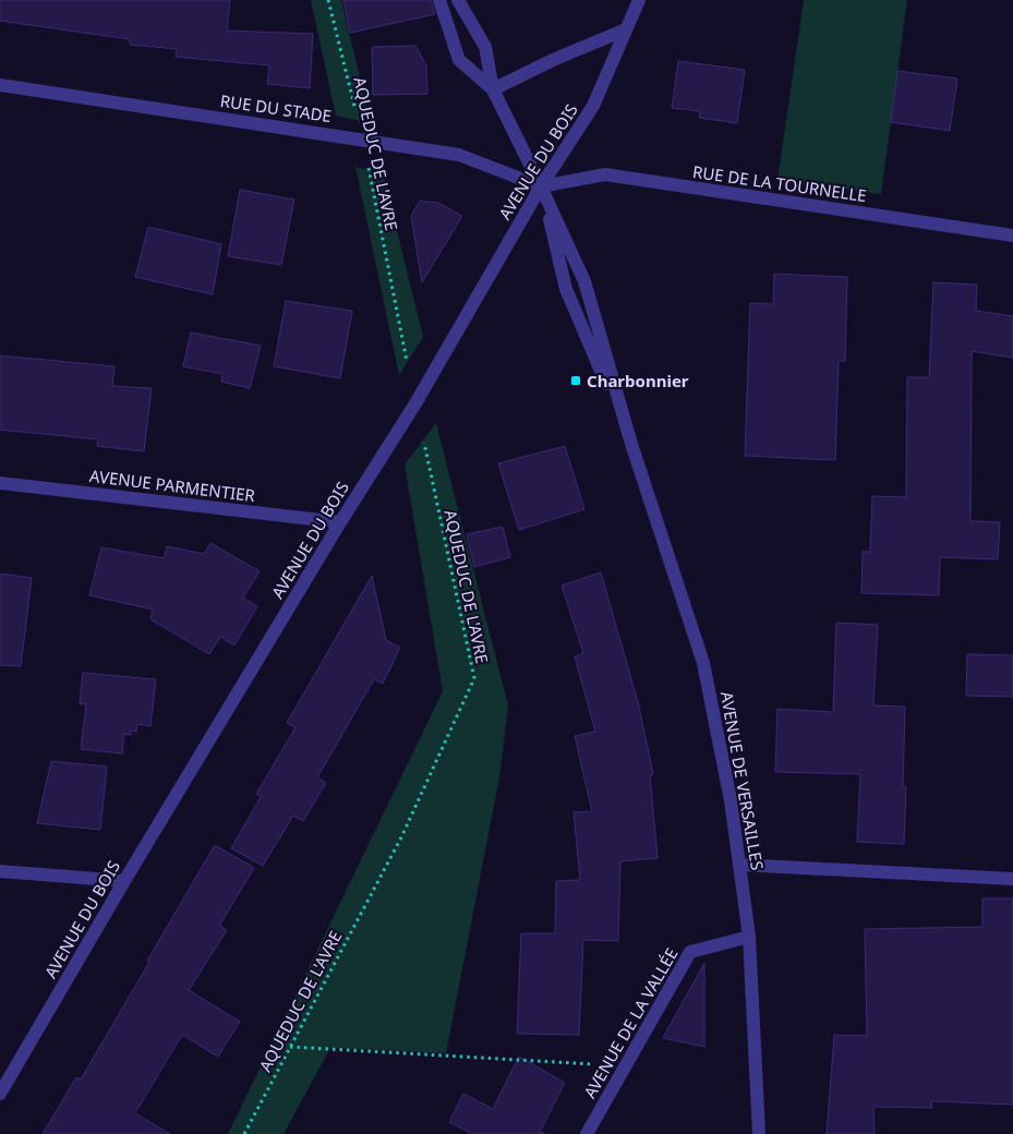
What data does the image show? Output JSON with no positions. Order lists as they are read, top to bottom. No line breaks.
{"streets":{"street":["RUE DU STADE","AVENUE DU BOIS","RUE DE LA TOURNELLE","AVENUE PARMENTIER","AVENUE DE VERSAILLES","AVENUE DE LA VALLÉE"],"path":["AQUEDUC DE L'AVRE"]},"crossings":[["RUE DU STADE","AQUEDUC DE L'AVRE"],["RUE DU STADE","AVENUE DU BOIS"],["RUE DU STADE","RUE DE LA TOURNELLE"],["RUE DU STADE","AVENUE DE VERSAILLES"],["AQUEDUC DE L'AVRE","AVENUE DU BOIS"],["AVENUE DU BOIS","RUE DE LA TOURNELLE"],["AVENUE DU BOIS","AVENUE PARMENTIER"],["AVENUE DU BOIS","AVENUE DE VERSAILLES"],["RUE DE LA TOURNELLE","AVENUE DE VERSAILLES"],["AVENUE DE VERSAILLES","AVENUE DE LA VALLÉE"]],"places":{"transit":["Charbonnier"]}}
